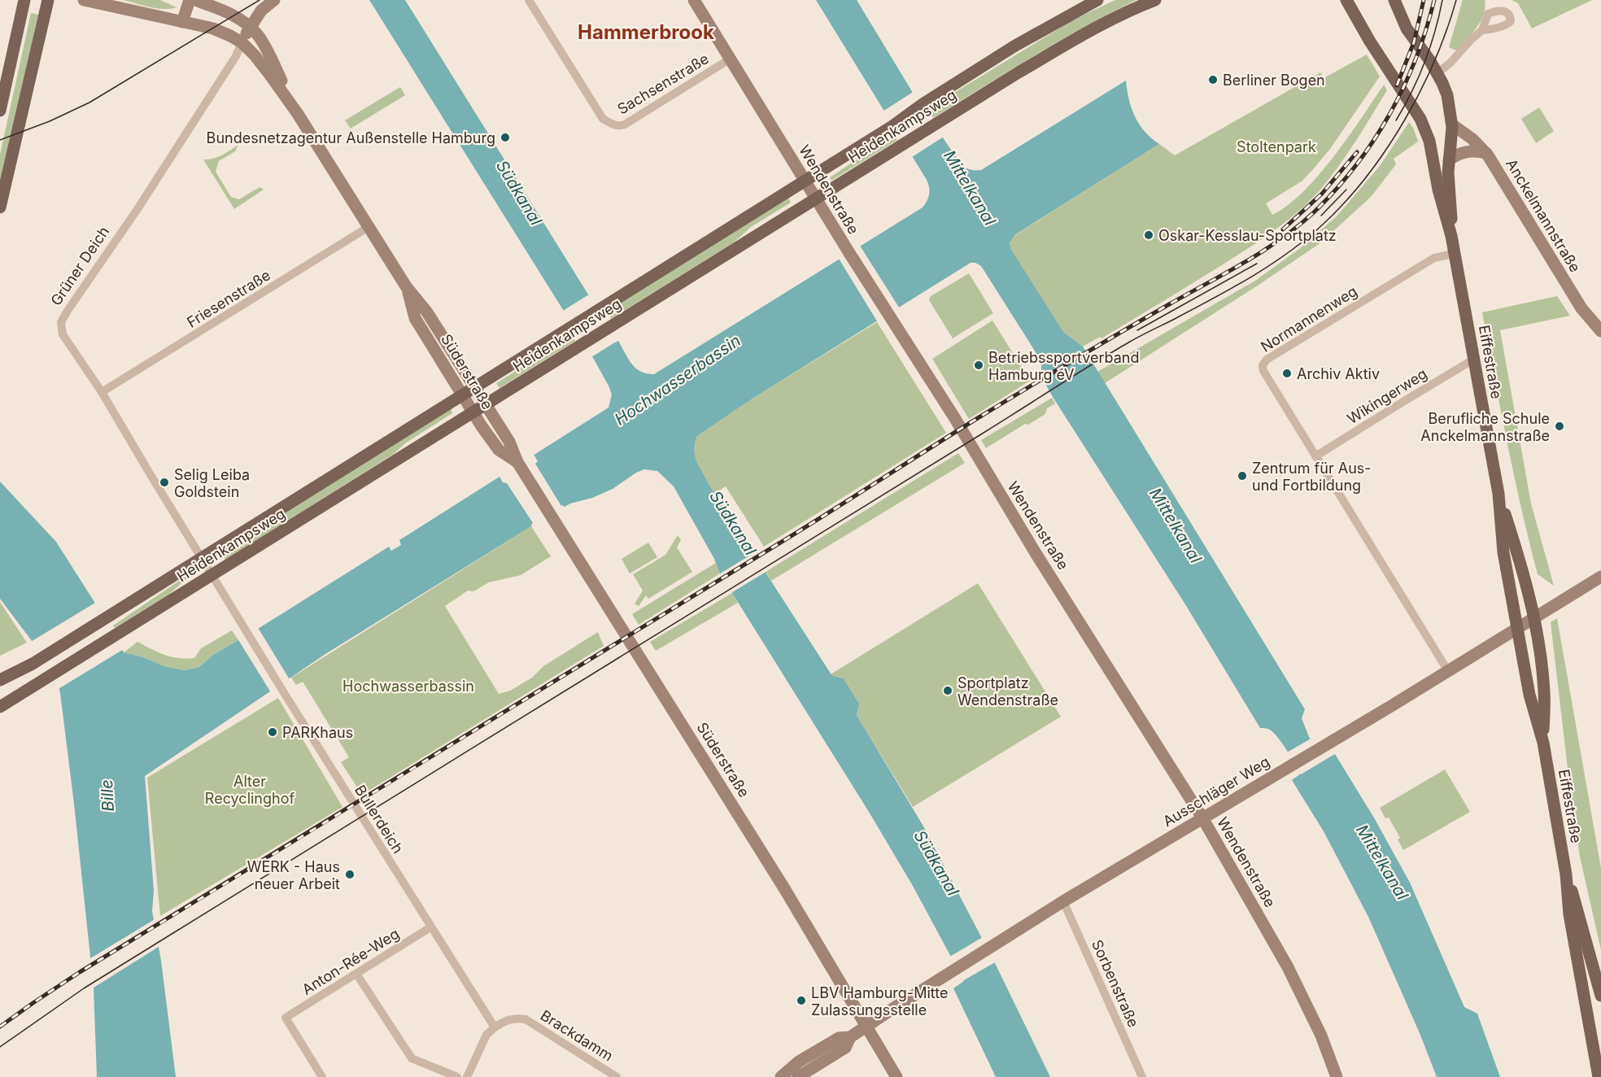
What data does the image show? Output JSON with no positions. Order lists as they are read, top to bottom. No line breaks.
{"streets":{"main road":["Heidenkampsweg","Wendenstraße","Anckelmannstraße","Grüner Deich","Eiffestraße","Süderstraße","Ausschläger Weg"],"street":["Sachsenstraße","Friesenstraße","Normannenweg","Wikingerweg","Bullerdeich","Anton-Rée-Weg","Sorbenstraße","Brackdamm"]},"crossings":[["Sachsenstraße","Wendenstraße"],["Heidenkampsweg","Wendenstraße"],["Heidenkampsweg","Grüner Deich"],["Heidenkampsweg","Süderstraße"],["Heidenkampsweg","Bullerdeich"],["Wendenstraße","Ausschläger Weg"],["Anckelmannstraße","Eiffestraße"],["Grüner Deich","Friesenstraße"],["Grüner Deich","Süderstraße"],["Grüner Deich","Bullerdeich"],["Friesenstraße","Süderstraße"],["Normannenweg","Eiffestraße"],["Normannenweg","Wikingerweg"],["Normannenweg","Ausschläger Weg"],["Eiffestraße","Wikingerweg"],["Eiffestraße","Ausschläger Weg"],["Süderstraße","Ausschläger Weg"],["Ausschläger Weg","Sorbenstraße"],["Bullerdeich","Anton-Rée-Weg"],["Bullerdeich","Brackdamm"]],"districts":["Hammerbrook"],"water":["Mittelkanal","Südkanal","Hochwasserbassin","Bille"],"parks":["Stoltenpark","Hochwasserbassin","Alter Recyclinghof"],"places":["Berliner Bogen","Bundesnetzagentur Außenstelle Hamburg","Oskar-Kesslau-Sportplatz","Betriebssportverband Hamburg eV","Archiv Aktiv","Berufliche Schule Anckelmannstraße","Zentrum für Aus- und Fortbildung","Selig Leiba Goldstein","Sportplatz Wendenstraße","PARKhaus","WERK - Haus neuer Arbeit","LBV Hamburg-Mitte Zulassungsstelle"]}
